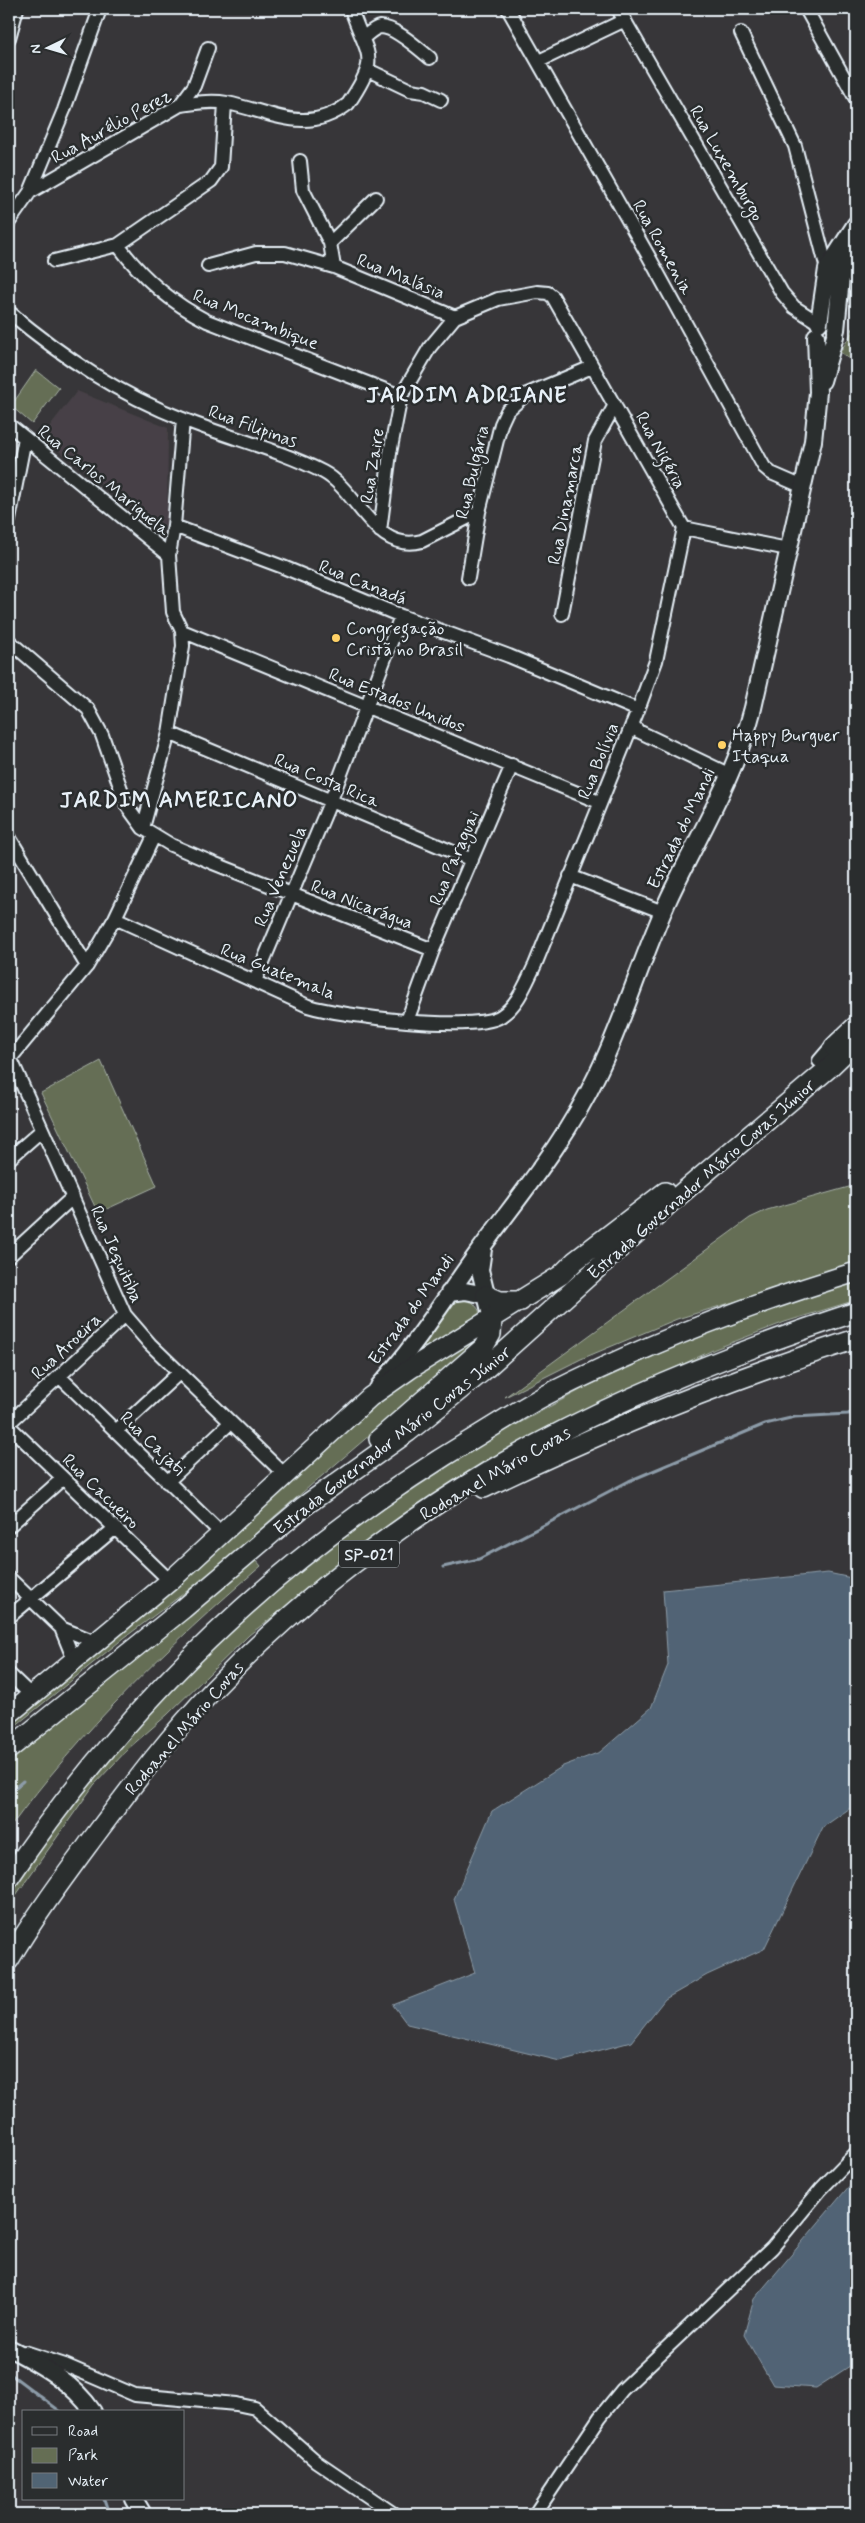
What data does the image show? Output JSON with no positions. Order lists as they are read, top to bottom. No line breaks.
{"streets":{"highway":["Estrada Governador Mário Covas Júnior","Rodoanel Mário Covas","SP-021"],"main road":["Estrada do Mandi"],"street":["Rua Aurélio Perez","Rua Luxemburgo","Rua Romenia","Rua Malásia","Rua Mocambique","Rua Filipinas","Rua Nigéria","Rua Zaire","Rua Bulgária","Rua Carlos Mariguela","Rua Dinamarca","Rua Canadá","Rua Estados Unidos","Rua Bolívia","Rua Costa Rica","Rua Paraguai","Rua Venezuela","Rua Nicarágua","Rua Guatemala","Rua Jequitiba","Rua Aroeira","Rua Cajati","Rua Cacueiro"]},"crossings":[["Rua Luxemburgo","Estrada do Mandi"],["Rua Romenia","Estrada do Mandi"],["Rua Malásia","Rua Zaire"],["Rua Mocambique","Rua Zaire"],["Rua Filipinas","Rua Zaire"],["Rua Filipinas","Rua Bulgária"],["Rua Nigéria","Rua Zaire"],["Rua Nigéria","Rua Bulgária"],["Rua Nigéria","Rua Dinamarca"],["Rua Nigéria","Rua Bolívia"],["Rua Carlos Mariguela","Rua Estados Unidos"],["Rua Carlos Mariguela","Rua Costa Rica"],["Rua Carlos Mariguela","Rua Nicarágua"],["Rua Canadá","Rua Bolívia"],["Rua Canadá","Rua Venezuela"],["Rua Estados Unidos","Rua Bolívia"],["Rua Estados Unidos","Rua Paraguai"],["Rua Estados Unidos","Rua Venezuela"],["Rua Bolívia","Rua Guatemala"],["Rua Costa Rica","Rua Paraguai"],["Rua Costa Rica","Rua Venezuela"],["Estrada do Mandi","Estrada Governador Mário Covas Júnior"],["Rua Paraguai","Rua Nicarágua"],["Rua Paraguai","Rua Guatemala"],["Rua Venezuela","Rua Nicarágua"],["Rua Venezuela","Rua Guatemala"],["Estrada Governador Mário Covas Júnior","Rua Jequitiba"],["Estrada Governador Mário Covas Júnior","Rua Cajati"],["Estrada Governador Mário Covas Júnior","Rua Cacueiro"],["Rua Jequitiba","Rua Aroeira"],["Rua Aroeira","Rua Cajati"],["Rua Aroeira","Rua Cacueiro"]],"districts":["JARDIM ADRIANE","JARDIM AMERICANO"],"places":["Congregação Cristã no Brasil","Happy Burguer Itaqua"],"legend":["Road","Park","Water"],"north":"left"}
